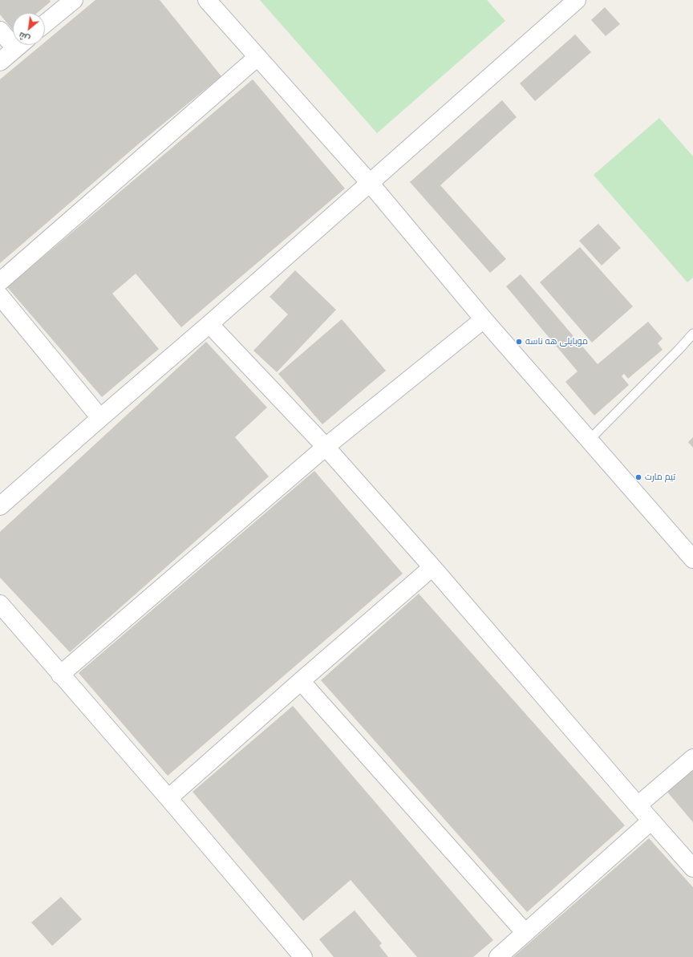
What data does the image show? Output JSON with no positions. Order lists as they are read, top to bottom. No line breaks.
{"places":["موبایلی هه ناسه","تیم مارت"],"north":"bottom left"}
